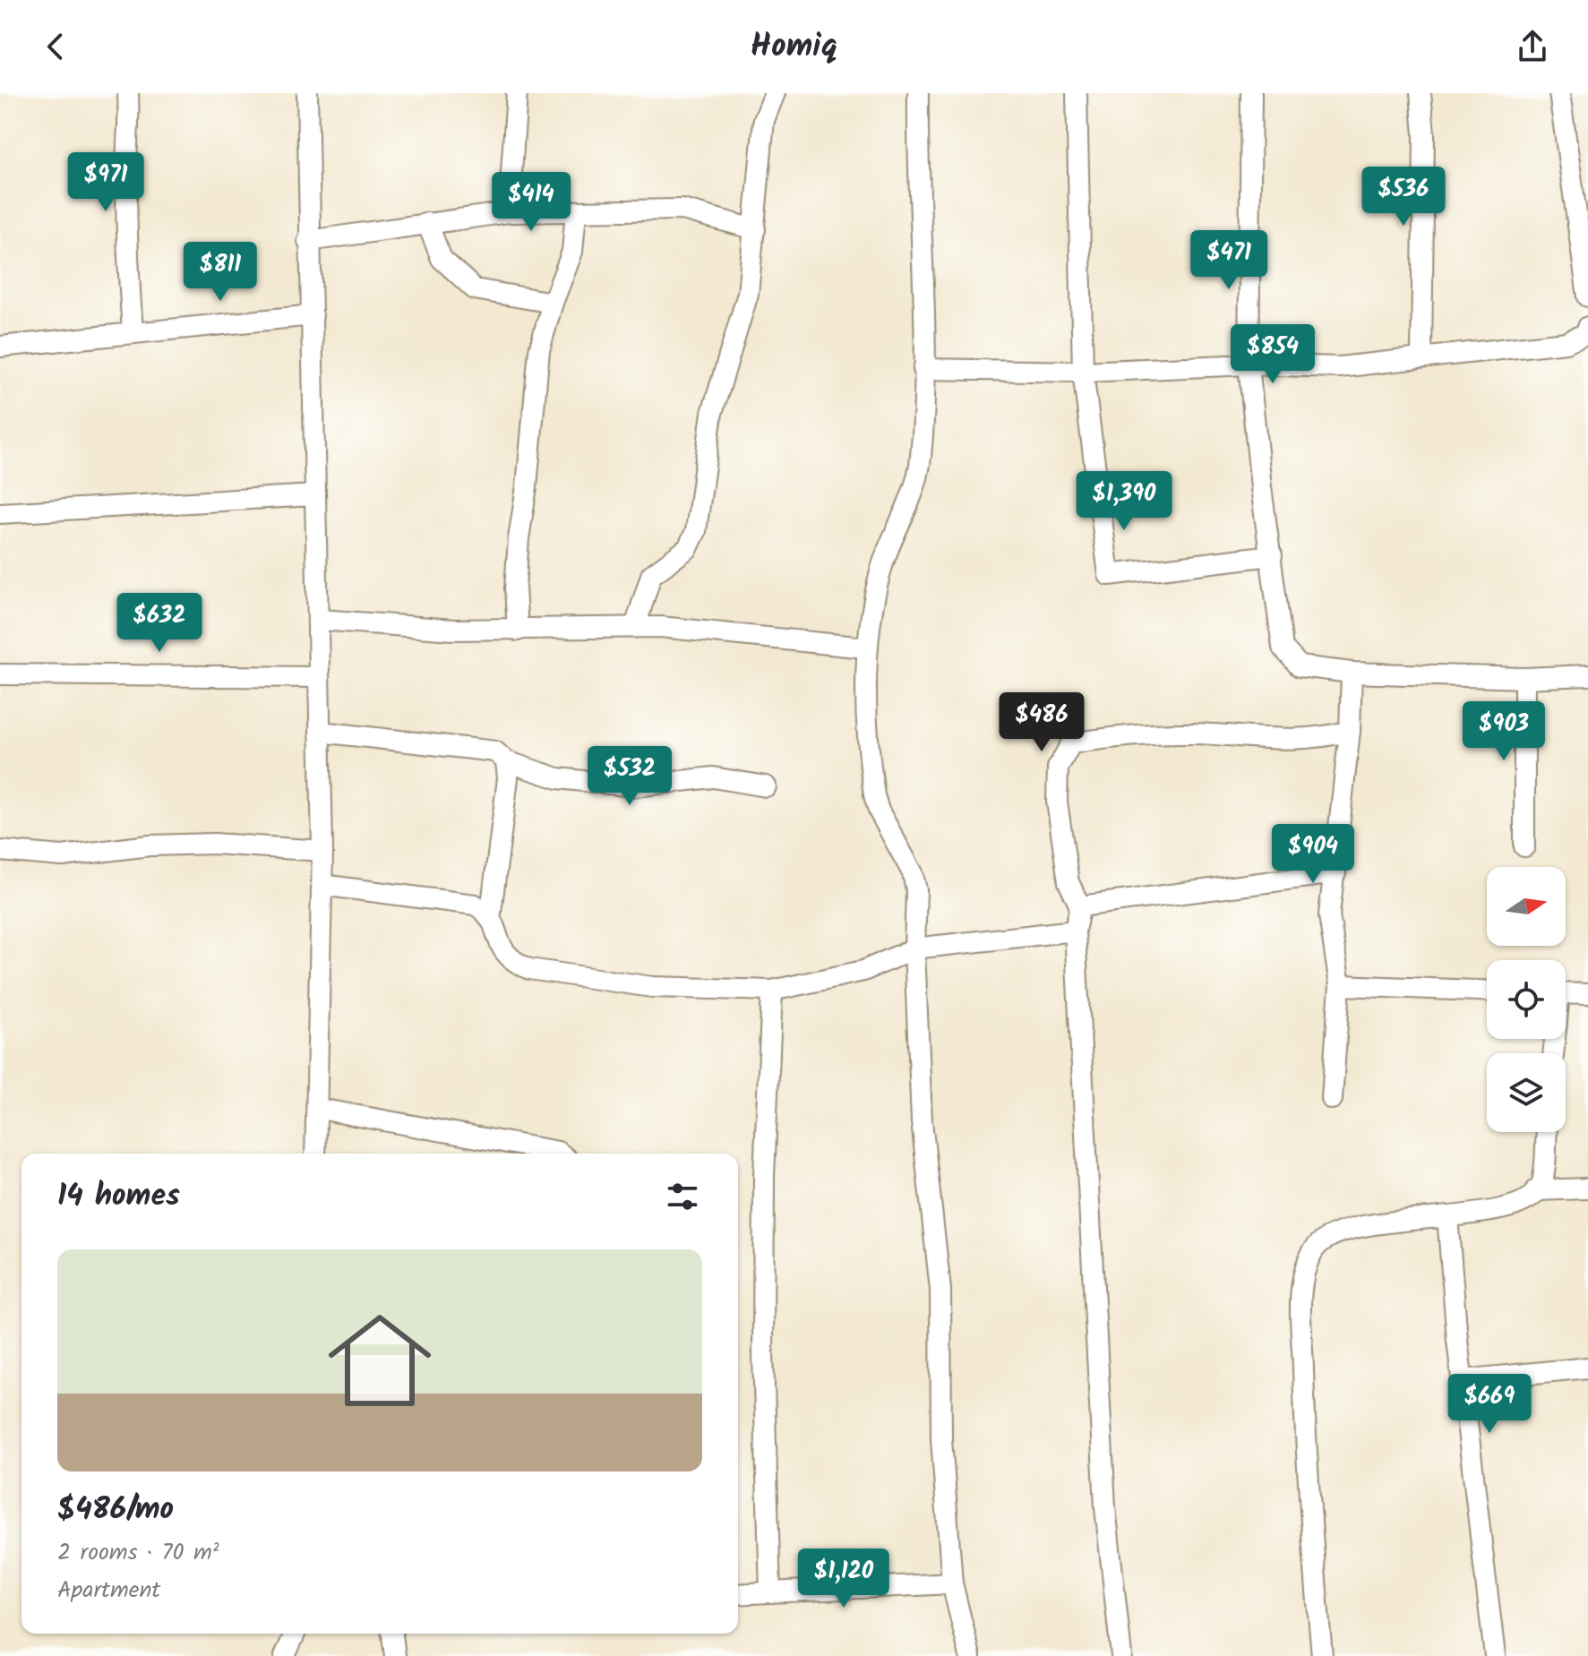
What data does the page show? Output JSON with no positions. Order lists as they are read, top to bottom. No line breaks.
{"north":"right","page":{"header":"Homiq","price":["$971","$536","$414","$471","$811","$854","$1,390","$632","$486","$903","$532","$904","$669","$1,120"],"heading":"14 homes","list":[{"name":"$486/mo","note":"2 rooms · 70 m² · Apartment"}]}}
